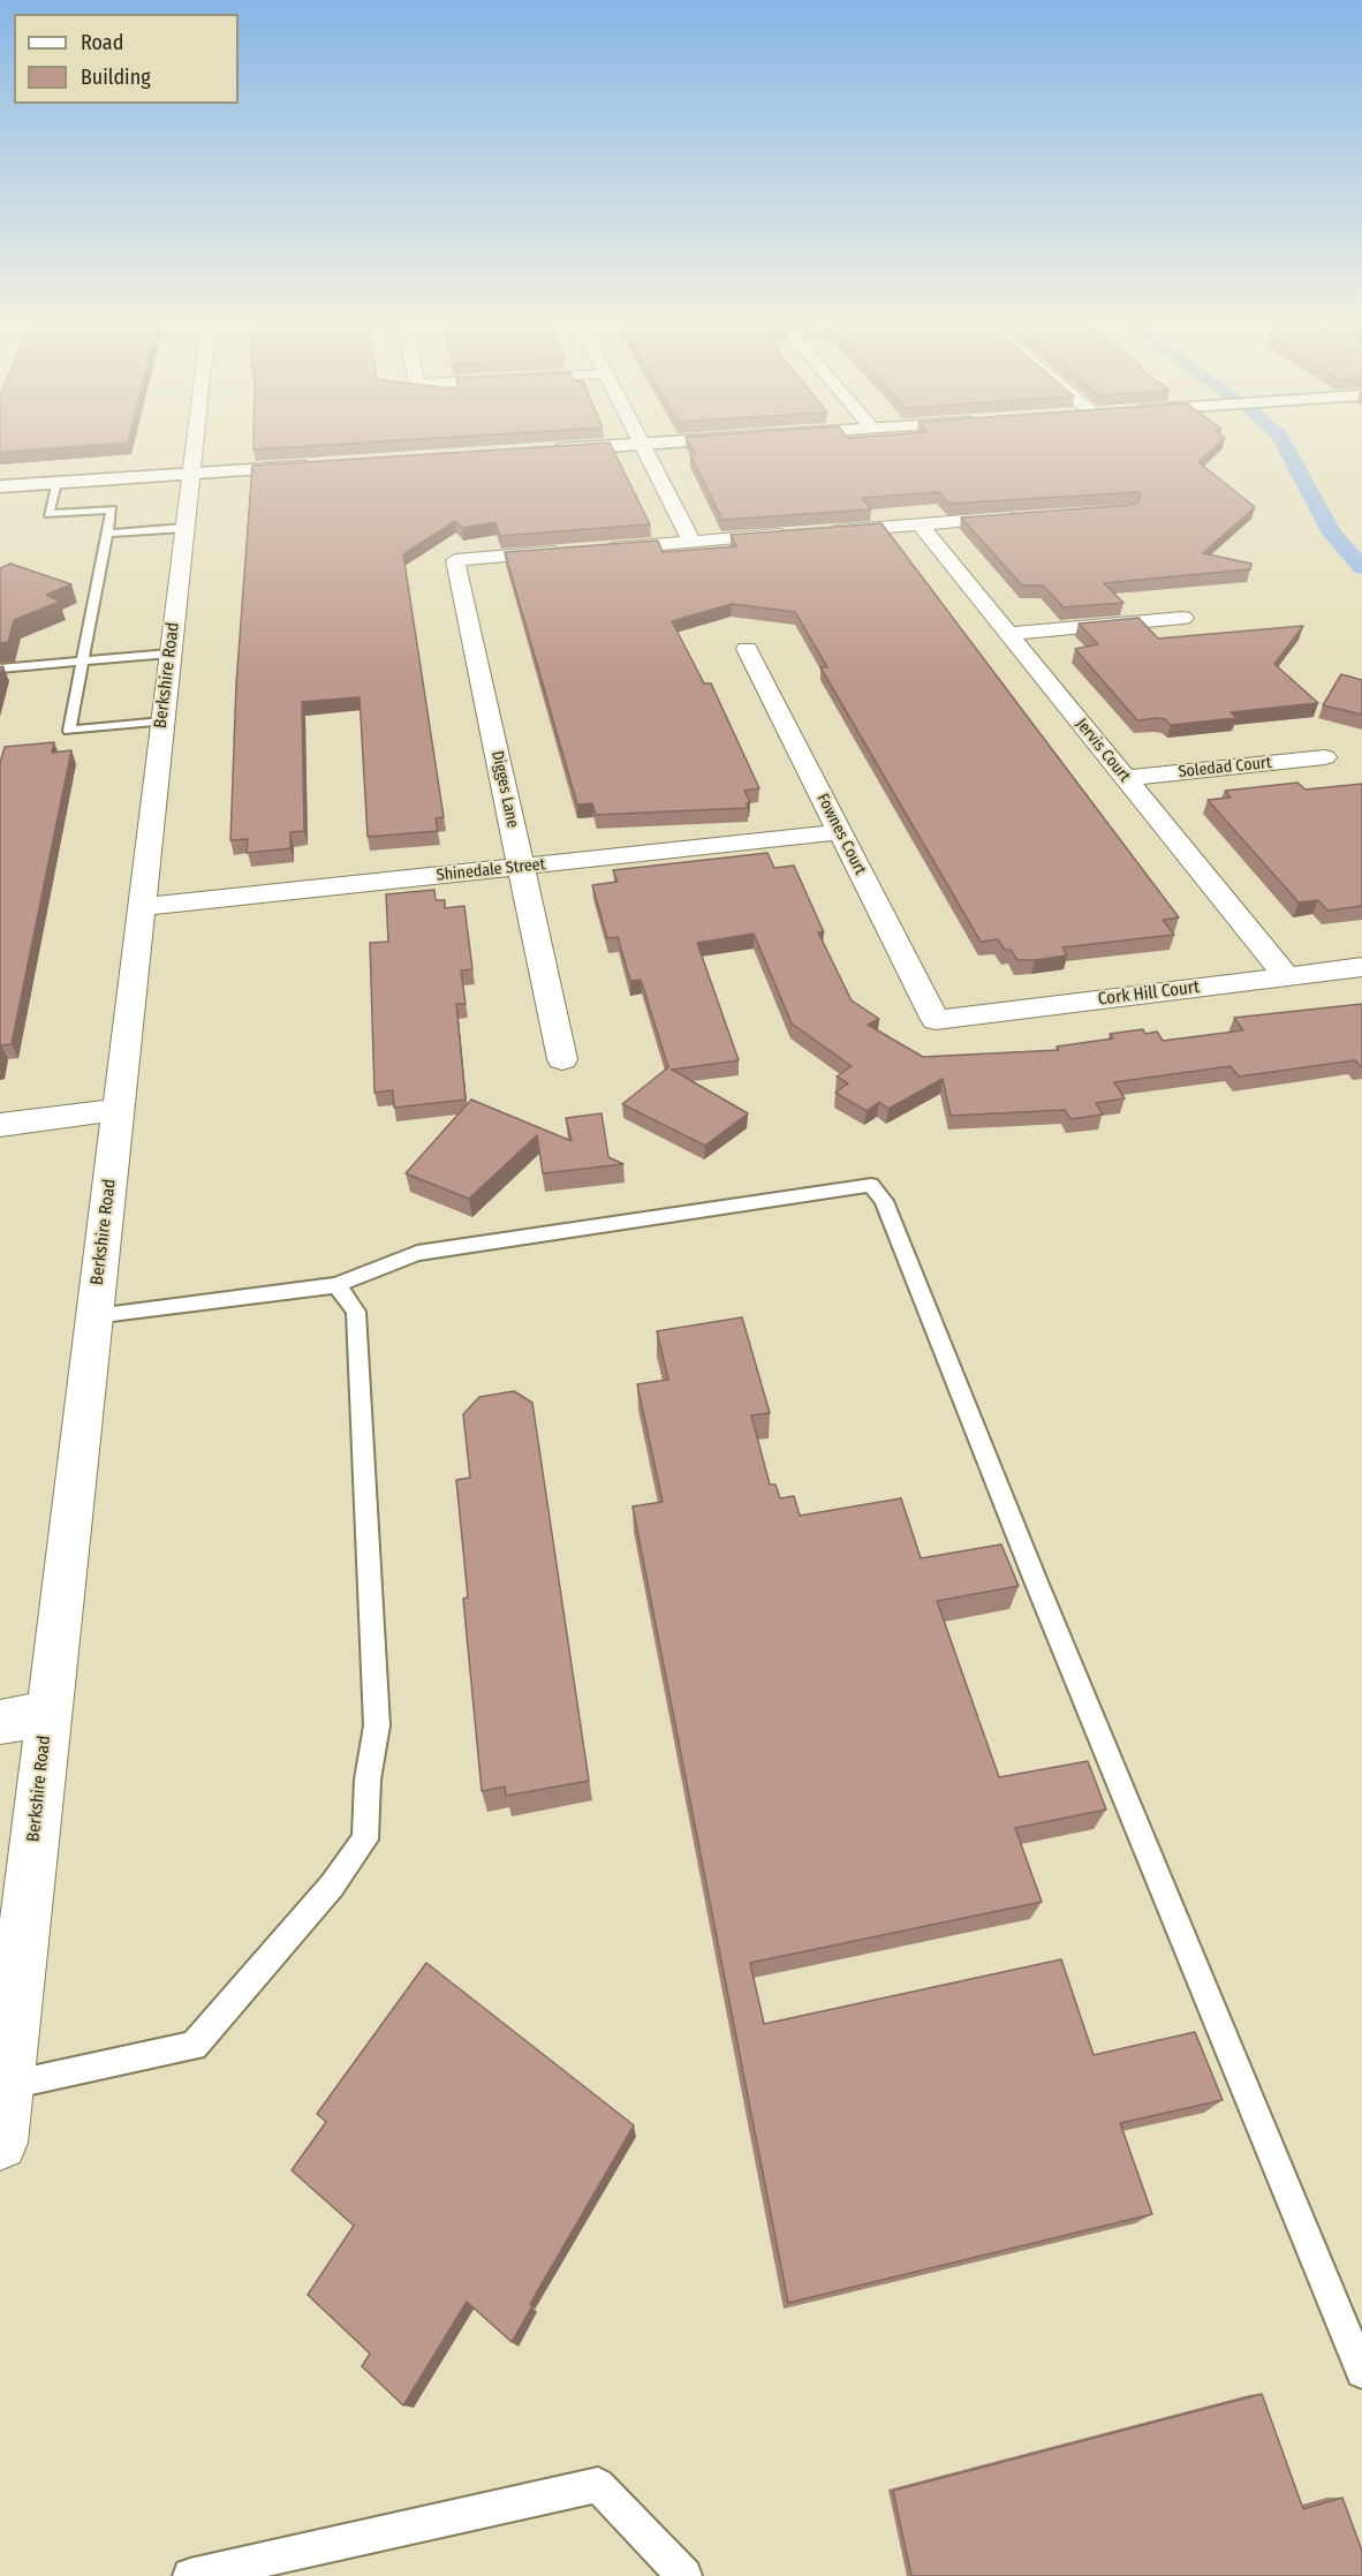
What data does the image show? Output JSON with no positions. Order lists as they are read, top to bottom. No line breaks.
{"streets":{"street":["Berkshire Road","Jervis Court","Soledad Court","Digges Lane","Fownes Court","Shinedale Street","Cork Hill Court"]},"crossings":[["Berkshire Road","Shinedale Street"],["Jervis Court","Soledad Court"],["Jervis Court","Cork Hill Court"],["Digges Lane","Shinedale Street"],["Fownes Court","Shinedale Street"],["Fownes Court","Cork Hill Court"]],"legend":["Road","Building"]}
